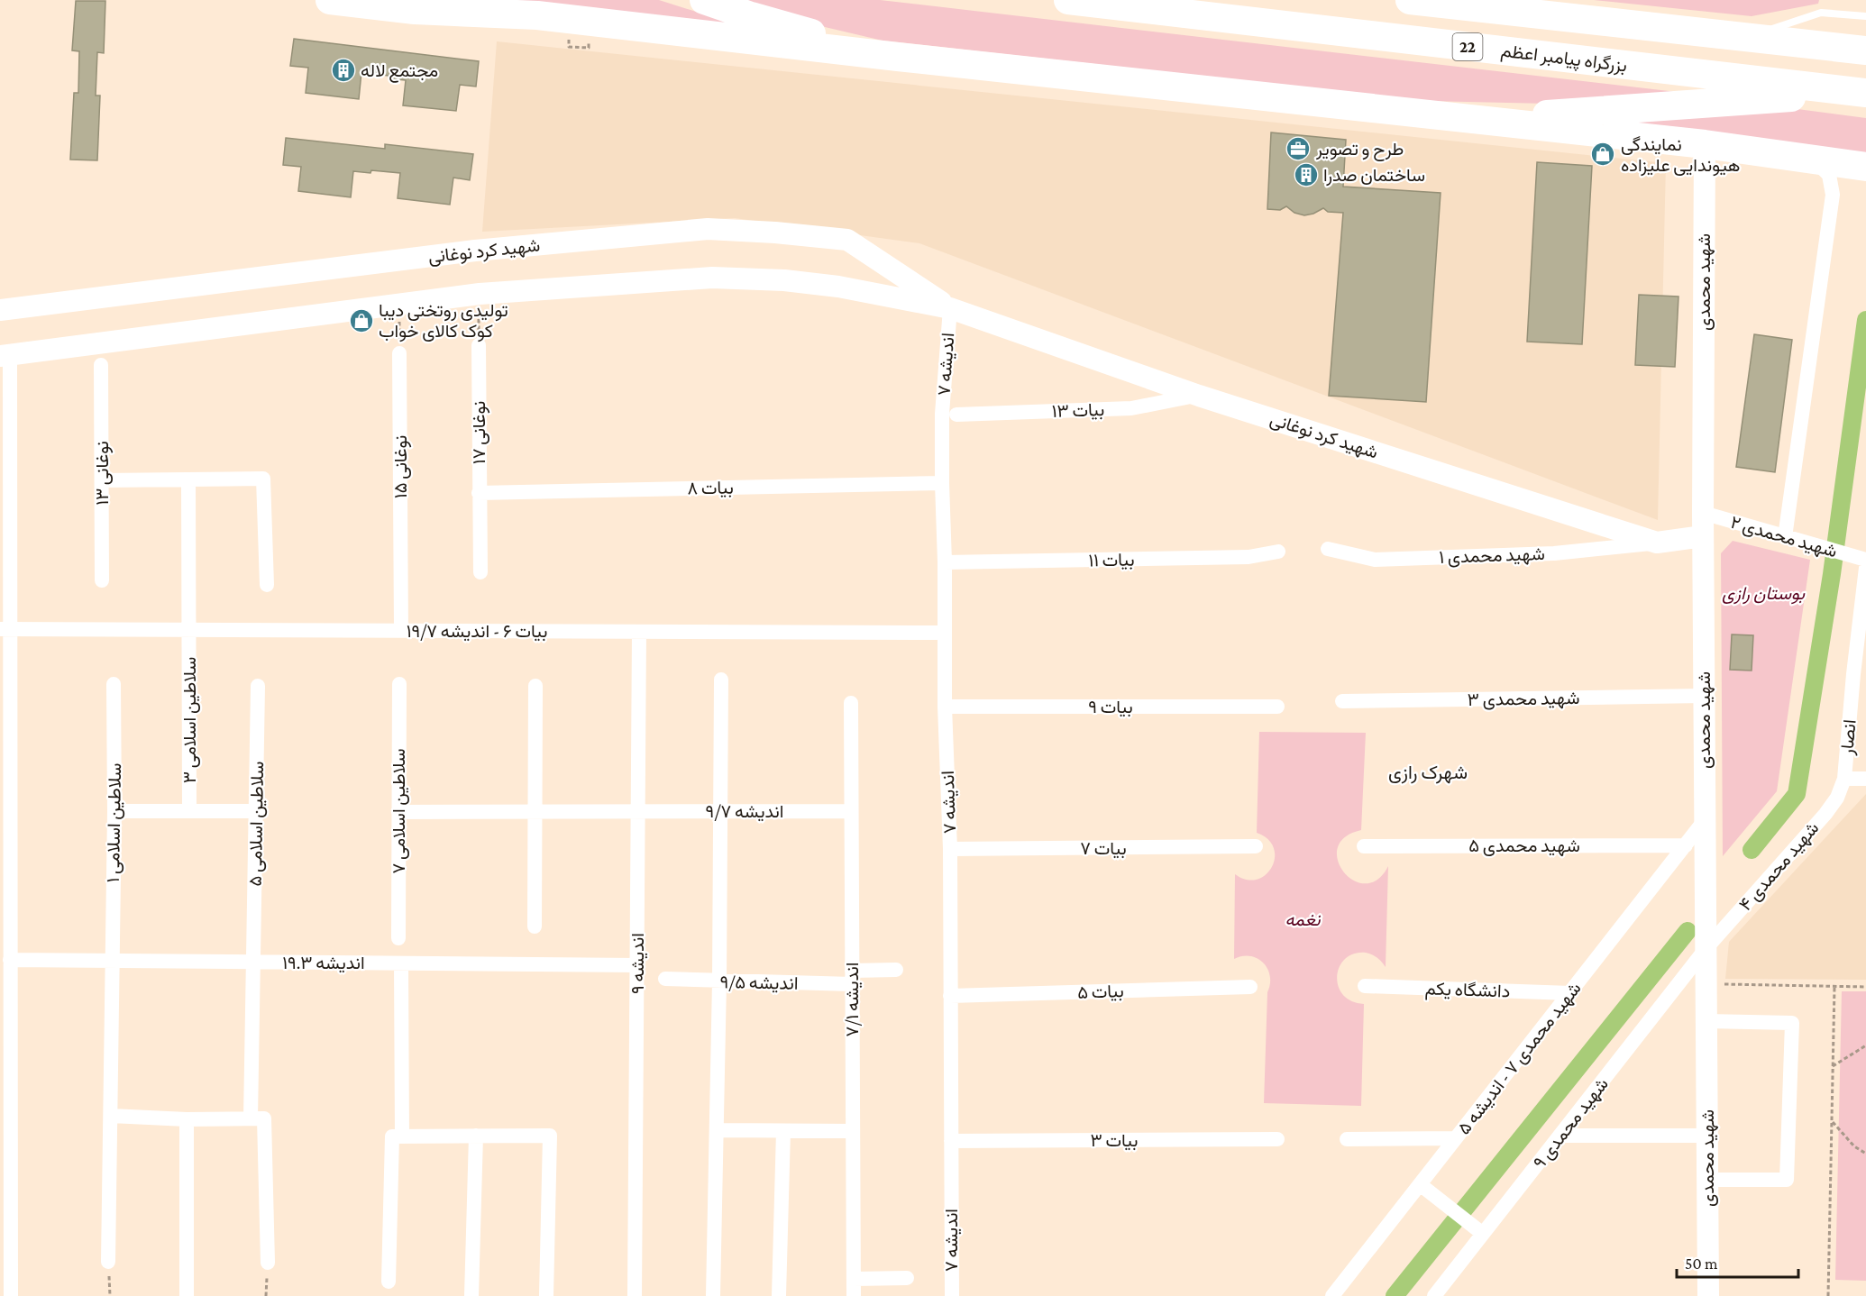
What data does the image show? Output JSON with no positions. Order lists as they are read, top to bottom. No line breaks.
{"streets":{"highway":["22","بزرگراه پیامبر اعظم"],"street":["شهید کرد نوغانی","شهید محمدی","اندیشه ۷","بیات ۱۳","نوغانی ۱۷","نوغانی ۱۵","نوغانی ۱۳","بیات ۸","شهید محمدی ۲","شهید محمدی ۱","بیات ۱۱","بیات ۶ - اندیشه ۱۹/۷","شهید محمدی ۳","بیات ۹","سلاطین اسلامی ۳","انصار","سلاطین اسلامی ۷","اندیشه ۹/۷","سلاطین اسلامی ۱","سلاطین اسلامی ۵","شهید محمدی ۵","بیات ۷","شهید محمدی ۴","اندیشه ۱۹.۳","اندیشه ۹","اندیشه ۹/۵","دانشگاه یکم","بیات ۵","اندیشه ۷/۱","شهید محمدی ۷ - اندیشه ۵","شهید محمدی ۹","بیات ۳"]},"crossings":[["شهید کرد نوغانی","شهید محمدی"],["شهید کرد نوغانی","اندیشه ۷"],["شهید کرد نوغانی","بیات ۱۳"],["شهید کرد نوغانی","شهید محمدی ۱"],["شهید محمدی","شهید محمدی ۲"],["شهید محمدی","شهید محمدی ۳"],["شهید محمدی","شهید محمدی ۴"],["شهید محمدی","شهید محمدی ۷ - اندیشه ۵"],["شهید محمدی","شهید محمدی ۹"],["اندیشه ۷","بیات ۸"],["اندیشه ۷","بیات ۱۱"],["اندیشه ۷","بیات ۶ - اندیشه ۱۹/۷"],["اندیشه ۷","بیات ۹"],["اندیشه ۷","بیات ۷"],["اندیشه ۷","بیات ۵"],["اندیشه ۷","بیات ۳"],["نوغانی ۱۷","بیات ۸"],["نوغانی ۱۵","بیات ۶ - اندیشه ۱۹/۷"],["بیات ۶ - اندیشه ۱۹/۷","سلاطین اسلامی ۳"],["بیات ۶ - اندیشه ۱۹/۷","اندیشه ۹"],["انصار","شهید محمدی ۴"],["سلاطین اسلامی ۷","اندیشه ۹/۷"],["اندیشه ۹/۷","اندیشه ۹"],["اندیشه ۹/۷","اندیشه ۷/۱"],["سلاطین اسلامی ۱","اندیشه ۱۹.۳"],["سلاطین اسلامی ۵","اندیشه ۱۹.۳"],["شهید محمدی ۵","شهید محمدی ۷ - اندیشه ۵"],["شهید محمدی ۴","شهید محمدی ۹"],["اندیشه ۱۹.۳","اندیشه ۹"],["اندیشه ۹/۵","اندیشه ۷/۱"],["دانشگاه یکم","شهید محمدی ۷ - اندیشه ۵"]],"districts":["شهرک رازی"],"parks":["بوستان رازی","نغمه"],"places":{"building":["مجتمع لاله","ساختمان صدرا"],"office":["طرح و تصویر"],"shop":["نمایندگی هیوندایی علیزاده","تولیدی روتختی دیبا کوک کالای خواب"]},"scale_bar":"50 m"}
